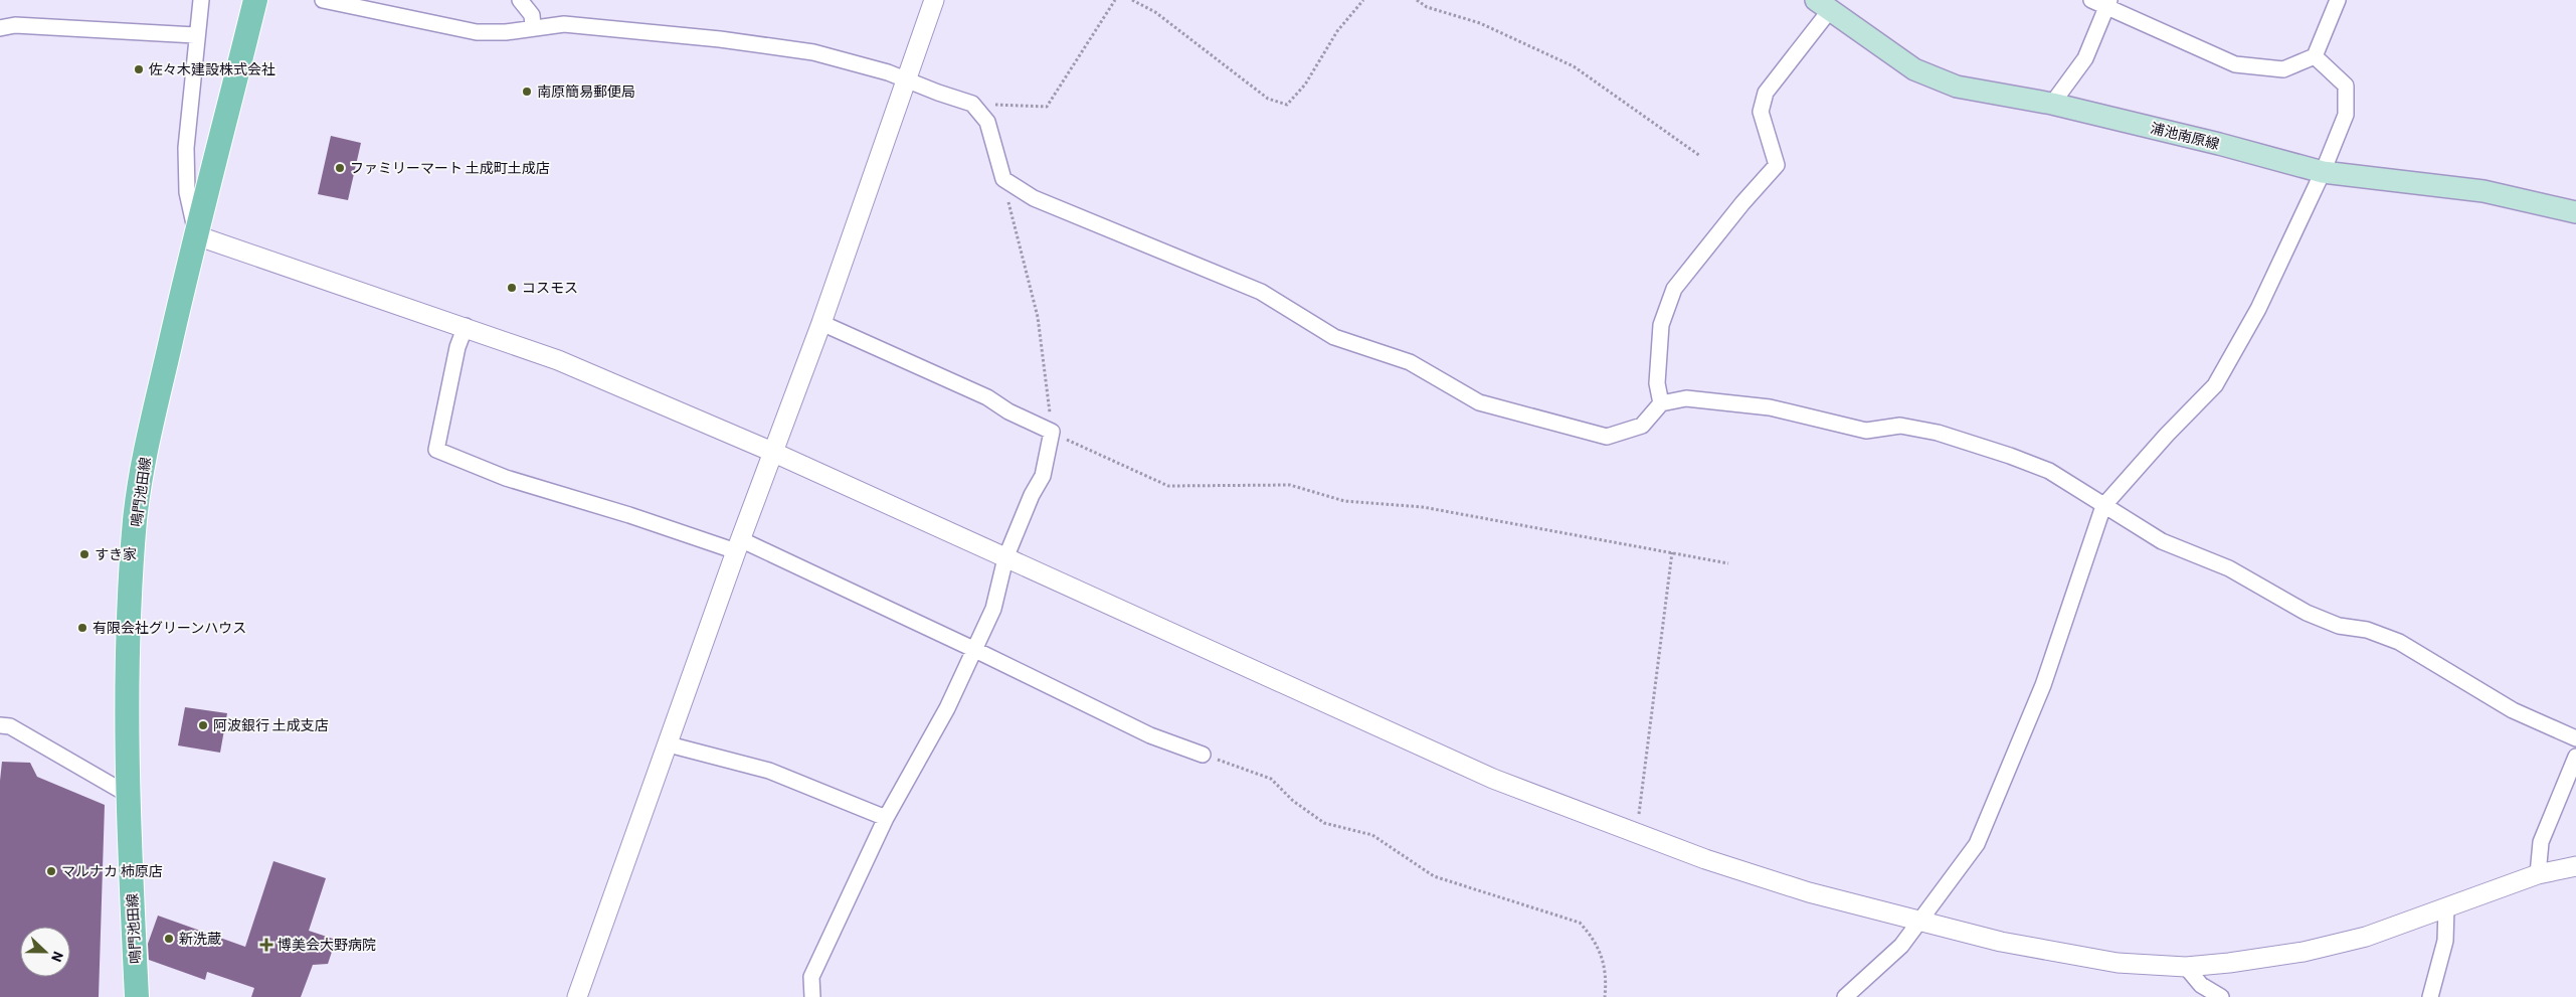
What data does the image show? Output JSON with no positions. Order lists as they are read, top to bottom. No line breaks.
{"streets":{"main road":["浦池南原線","鳴門池田線"]},"places":{"other":["佐々木建設株式会社","南原簡易郵便局","ファミリーマート 土成町土成店","コスモス","すき家","有限会社グリーンハウス","阿波銀行 土成支店","マルナカ 柿原店","新洗蔵"],"health":["博美会大野病院"]},"north":"right"}
